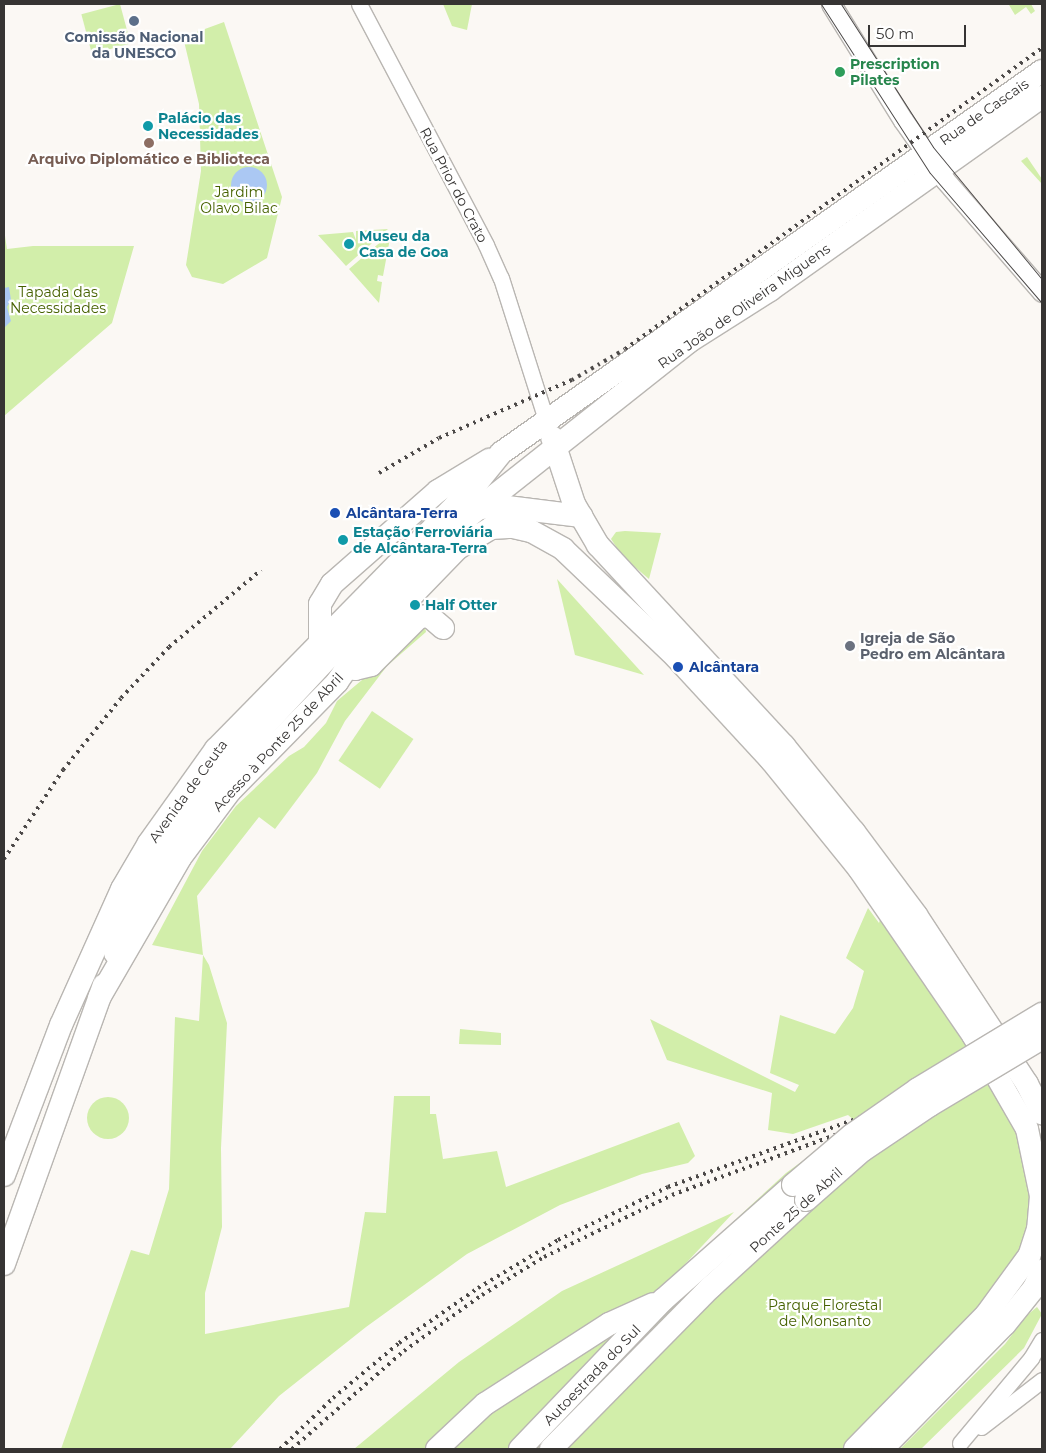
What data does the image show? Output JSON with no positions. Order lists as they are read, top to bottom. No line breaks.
{"streets":{"highway":["Rua de Cascais","Rua João de Oliveira Miguens","Avenida de Ceuta","Ponte 25 de Abril","Autoestrada do Sul"],"street":["Rua Prior do Crato"]},"crossings":[["Rua de Cascais","Rua João de Oliveira Miguens"],["Rua Prior do Crato","Rua João de Oliveira Miguens"],["Rua Prior do Crato","Avenida de Ceuta"],["Rua João de Oliveira Miguens","Avenida de Ceuta"],["Ponte 25 de Abril","Autoestrada do Sul"]],"parks":["Jardim Olavo Bilac","Tapada das Necessidades","Parque Florestal de Monsanto"],"places":["Comissão Nacional da UNESCO","Prescription Pilates","Palácio das Necessidades","Arquivo Diplomático e Biblioteca","Museu da Casa de Goa","Alcântara-Terra","Estação Ferroviária de Alcântara-Terra","Half Otter","Igreja de São Pedro em Alcântara","Alcântara"],"scale_bar":"50 m"}
